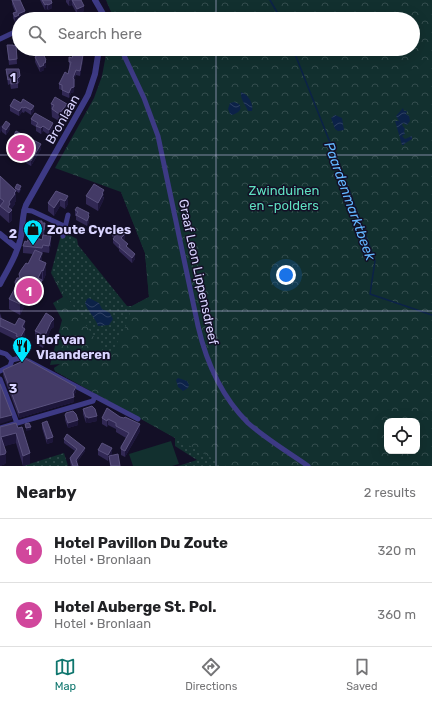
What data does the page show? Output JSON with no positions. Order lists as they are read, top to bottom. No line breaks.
{"streets":{"street":["Bronlaan","Graaf Leon Lippensdreef"]},"water":["Paardenmarktbeek"],"parks":["Zwinduinen en -polders"],"places":{"shop":["Zoute Cycles"],"restaurant":["Hof van Vlaanderen"]},"page":{"search":"Search here","pins":["2","1"],"heading":["Nearby","2 results"],"list":[{"mark":"1","name":"Hotel Pavillon Du Zoute","note":"Hotel · Bronlaan","value":"320 m"},{"mark":"2","name":"Hotel Auberge St. Pol.","note":"Hotel · Bronlaan","value":"360 m"}],"nav":["Map","Directions","Saved"]},"grid":{"rows":["1","2","3"]}}
